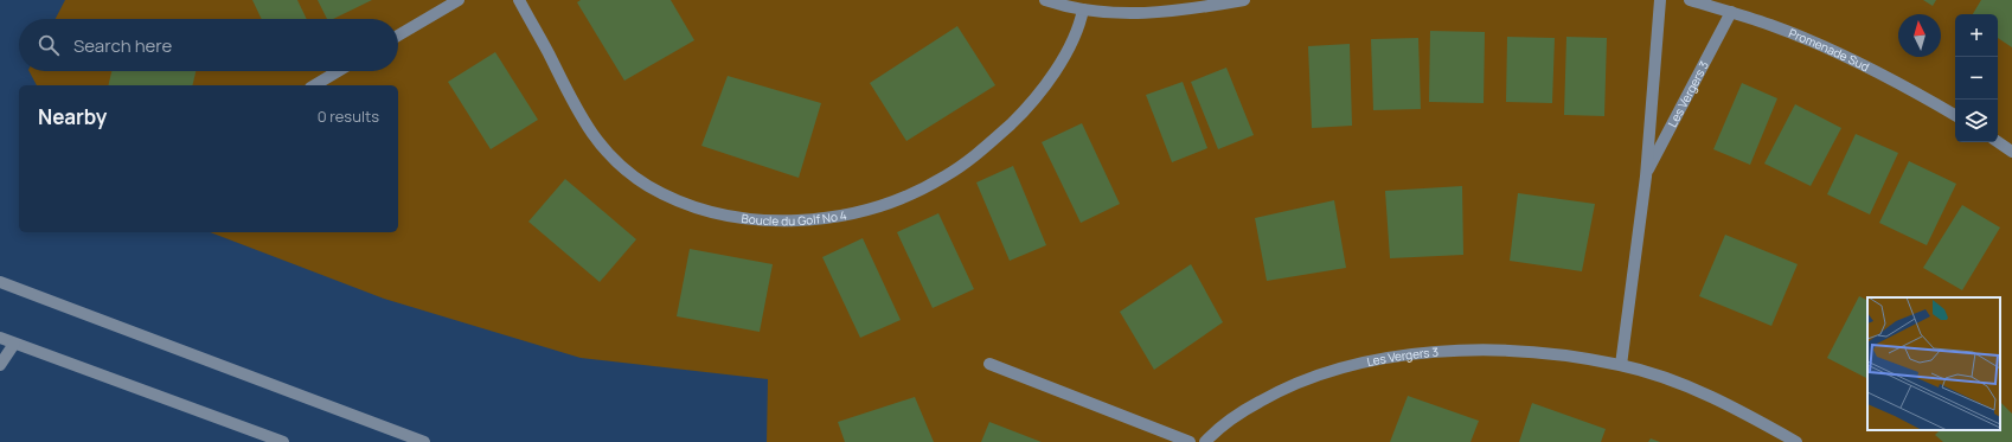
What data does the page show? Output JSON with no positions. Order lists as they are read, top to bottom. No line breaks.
{"streets":{"street":["Promenade Sud","Les Vergers 3","Boucle du Golf No 4"]},"crossings":[["Promenade Sud","Les Vergers 3"]],"north":"top","page":{"map_buttons":["+","−"],"search":"Search here","heading":["Nearby","0 results"]}}
